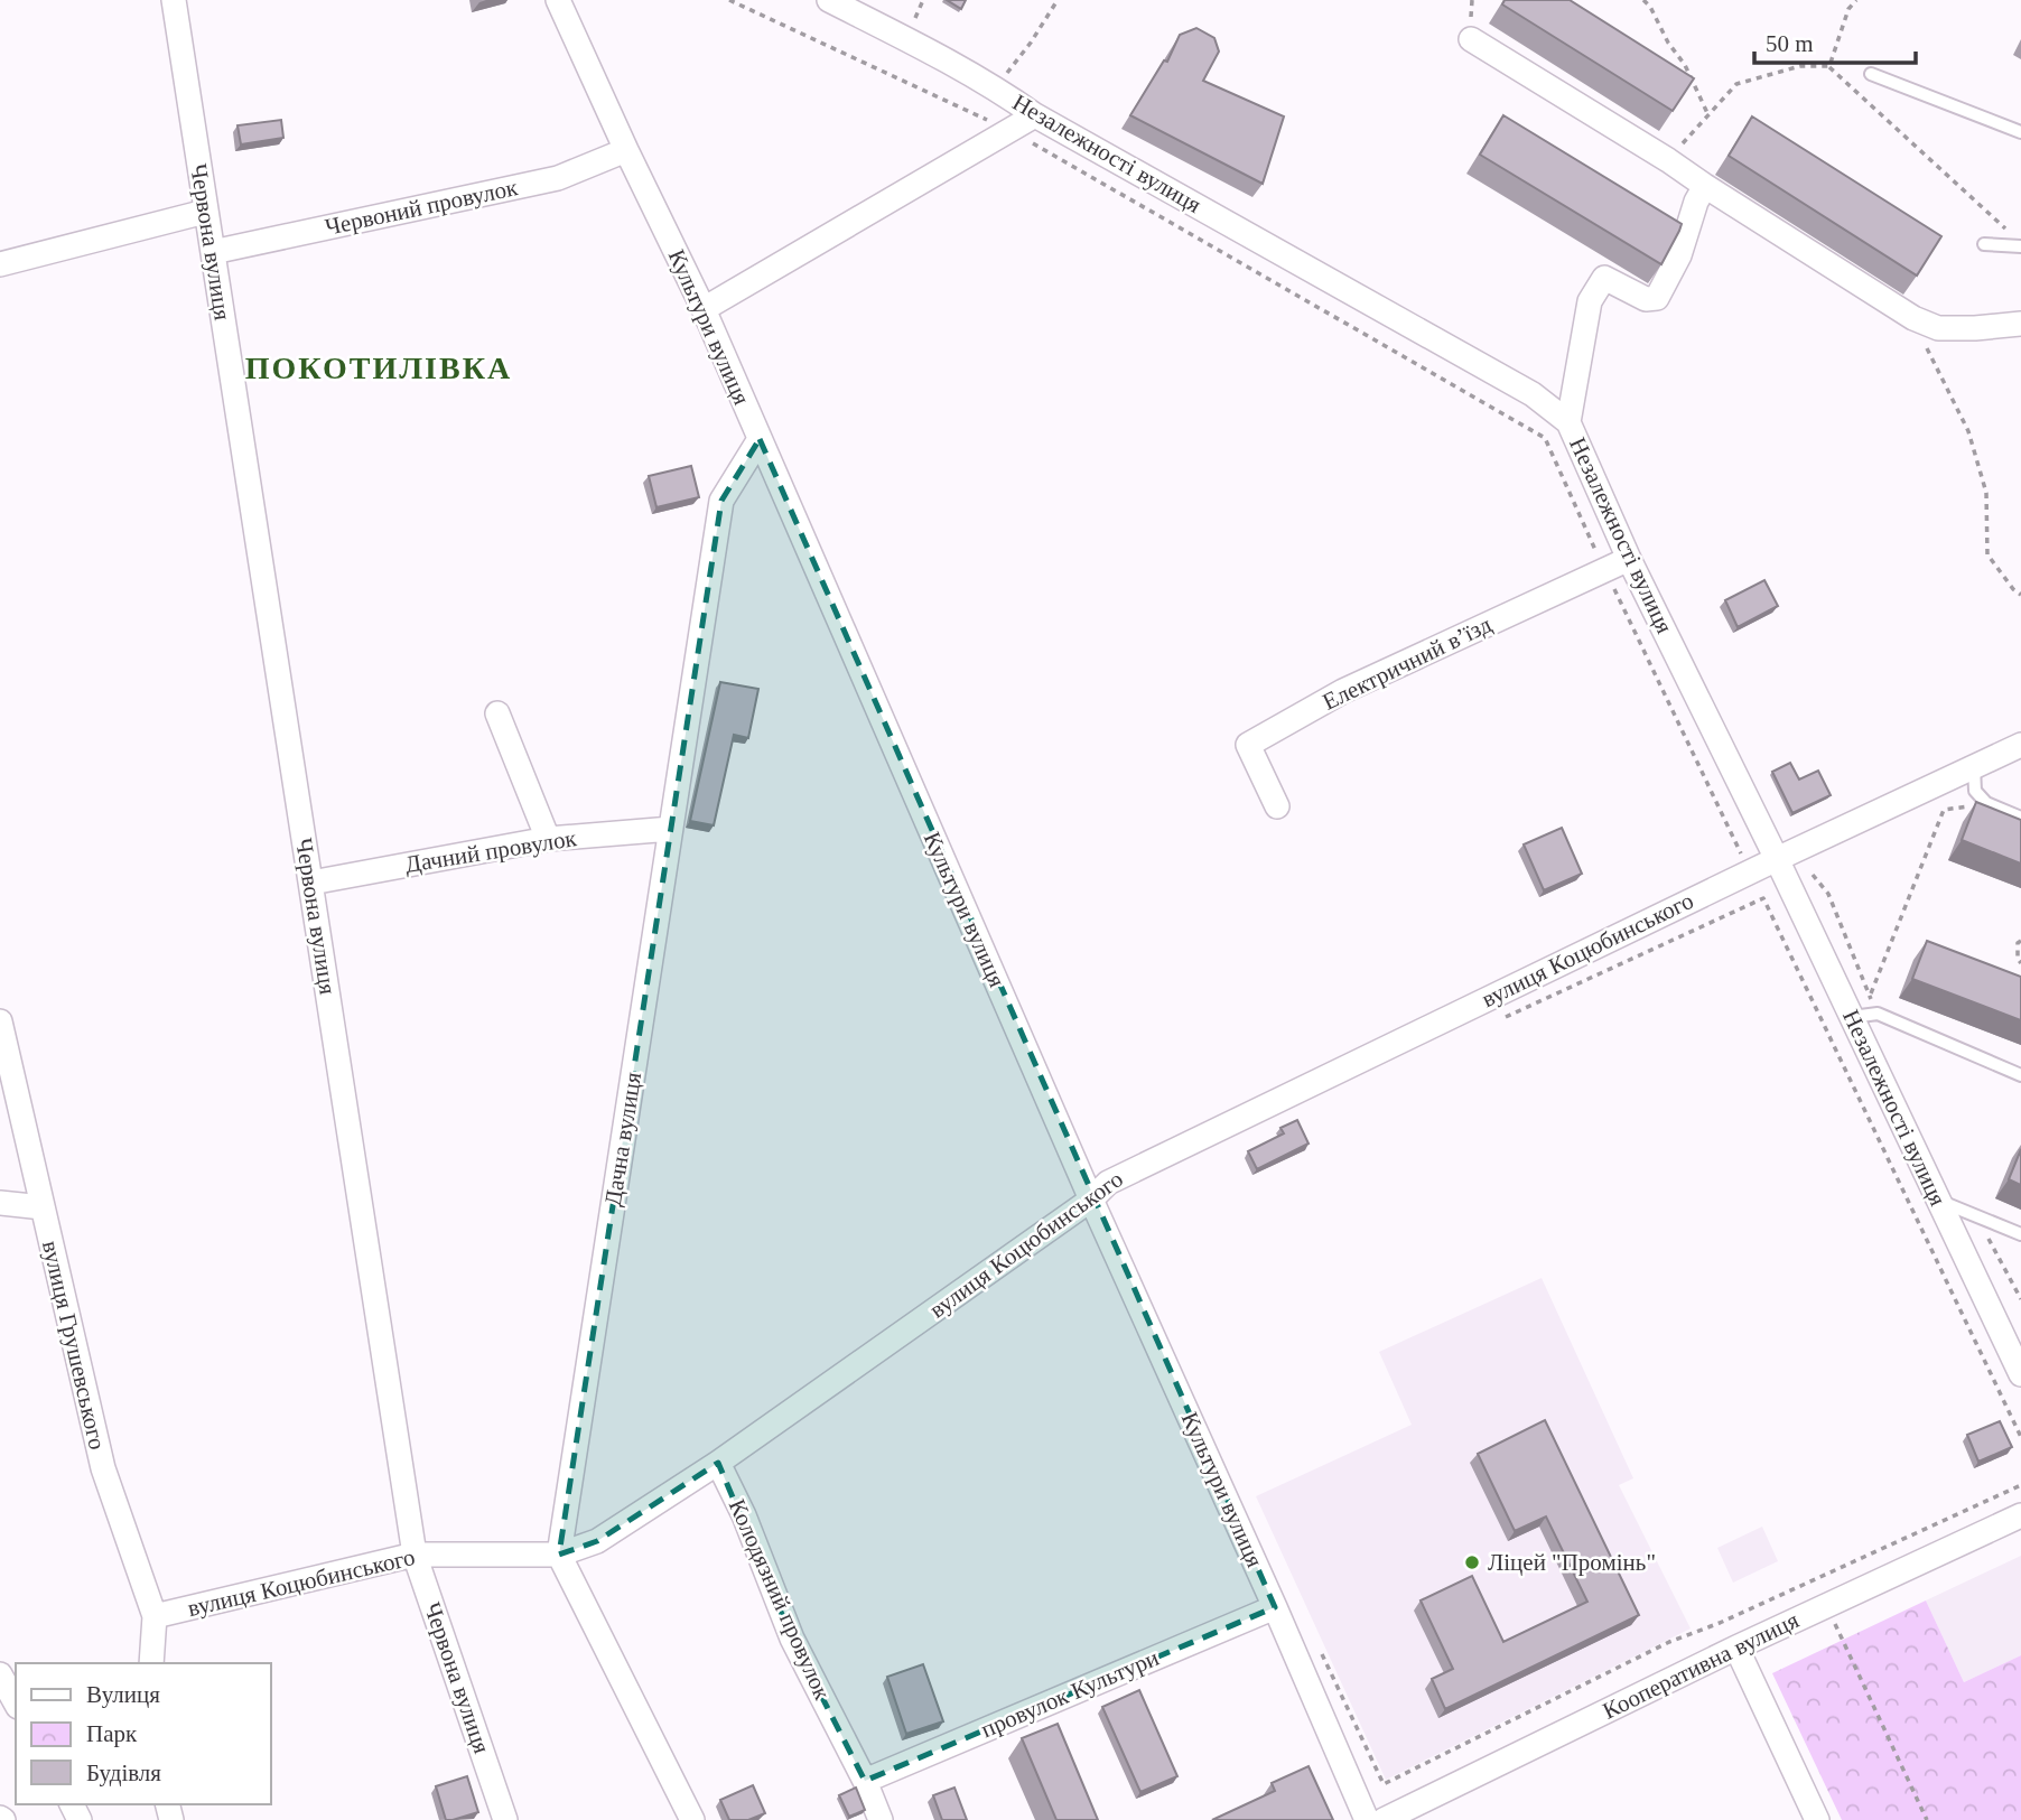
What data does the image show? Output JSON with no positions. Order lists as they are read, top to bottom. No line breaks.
{"streets":{"street":["Незалежності вулиця","Червоний провулок","Червона вулиця","Культури вулиця","Електричний в’їзд","Дачний провулок","вулиця Коцюбинського","Дачна вулиця","вулиця Грушевського","Колодязний провулок","Кооперативна вулиця","провулок Культури"]},"crossings":[["Незалежності вулиця","Електричний в’їзд"],["Незалежності вулиця","вулиця Коцюбинського"],["Червоний провулок","Червона вулиця"],["Червоний провулок","Культури вулиця"],["Червона вулиця","Дачний провулок"],["Червона вулиця","вулиця Коцюбинського"],["Культури вулиця","вулиця Коцюбинського"],["Культури вулиця","Дачна вулиця"],["Культури вулиця","провулок Культури"],["Дачний провулок","Дачна вулиця"],["вулиця Коцюбинського","Дачна вулиця"],["вулиця Коцюбинського","вулиця Грушевського"],["вулиця Коцюбинського","Колодязний провулок"],["Колодязний провулок","провулок Культури"]],"districts":["ПОКОТИЛІВКА"],"places":["Ліцей \"Промінь\""],"legend":["Вулиця","Парк","Будівля"],"scale_bar":"50 m"}
